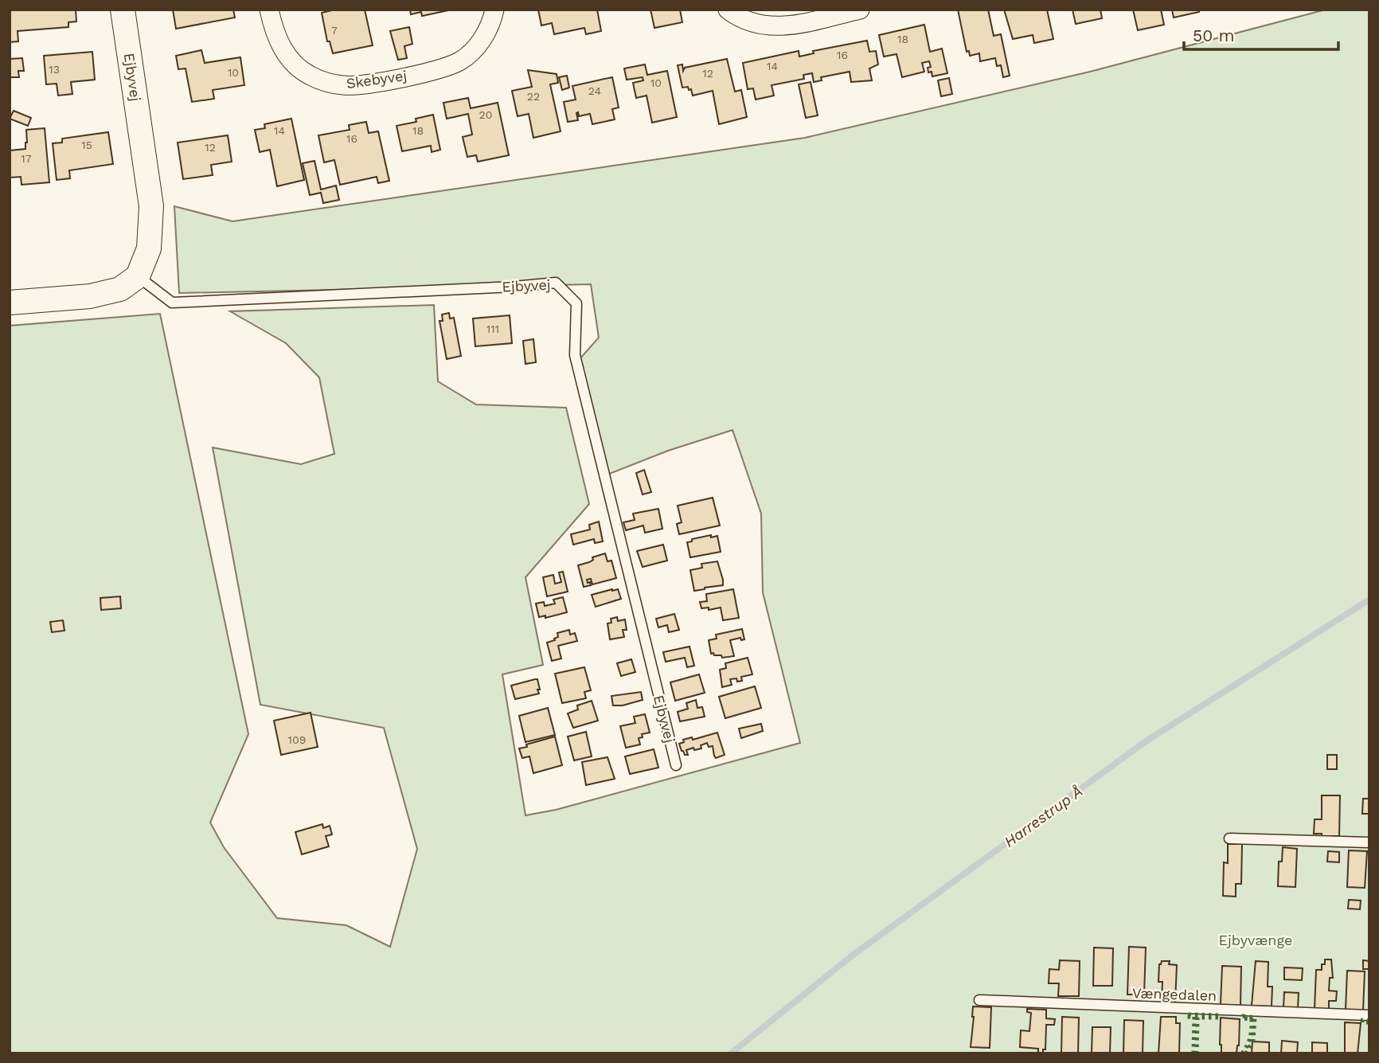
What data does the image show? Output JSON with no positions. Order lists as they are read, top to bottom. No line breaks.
{"streets":{"street":["Ejbyvej","Skebyvej"],"lane":["Vængedalen"]},"water":["Harrestrup Å"],"parks":["Ejbyvænge"],"house_numbers":["7","18","16","14","13","10","12","10","24","22","20","14","18","16","15","12","17","111","109"],"scale_bar":"50 m"}
